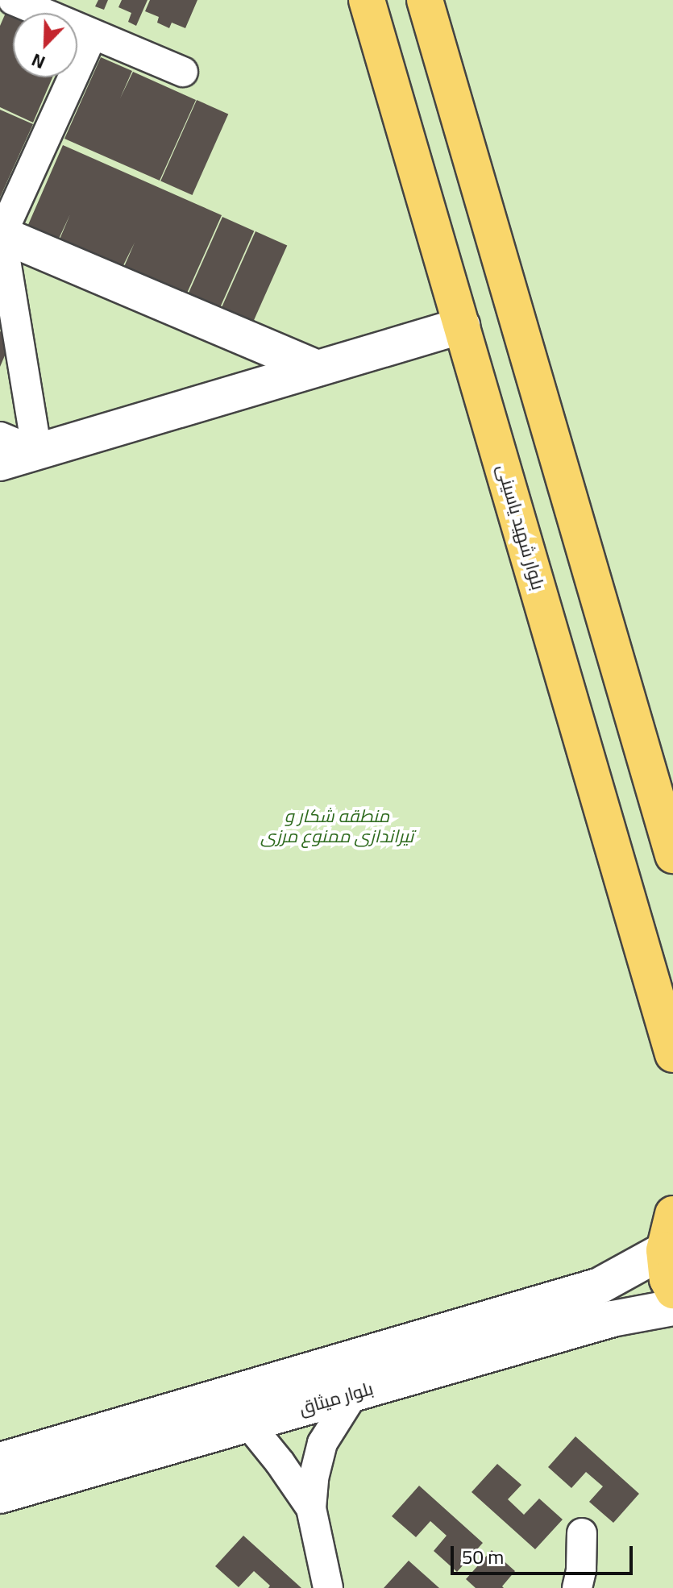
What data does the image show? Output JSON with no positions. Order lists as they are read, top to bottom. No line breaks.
{"streets":{"main road":["بلوار شهید یاسینی"],"street":["بلوار میثاق"]},"parks":["منطقه شکار و تیراندازی ممنوع مرزی"],"scale_bar":"50 m","north":"bottom left"}
